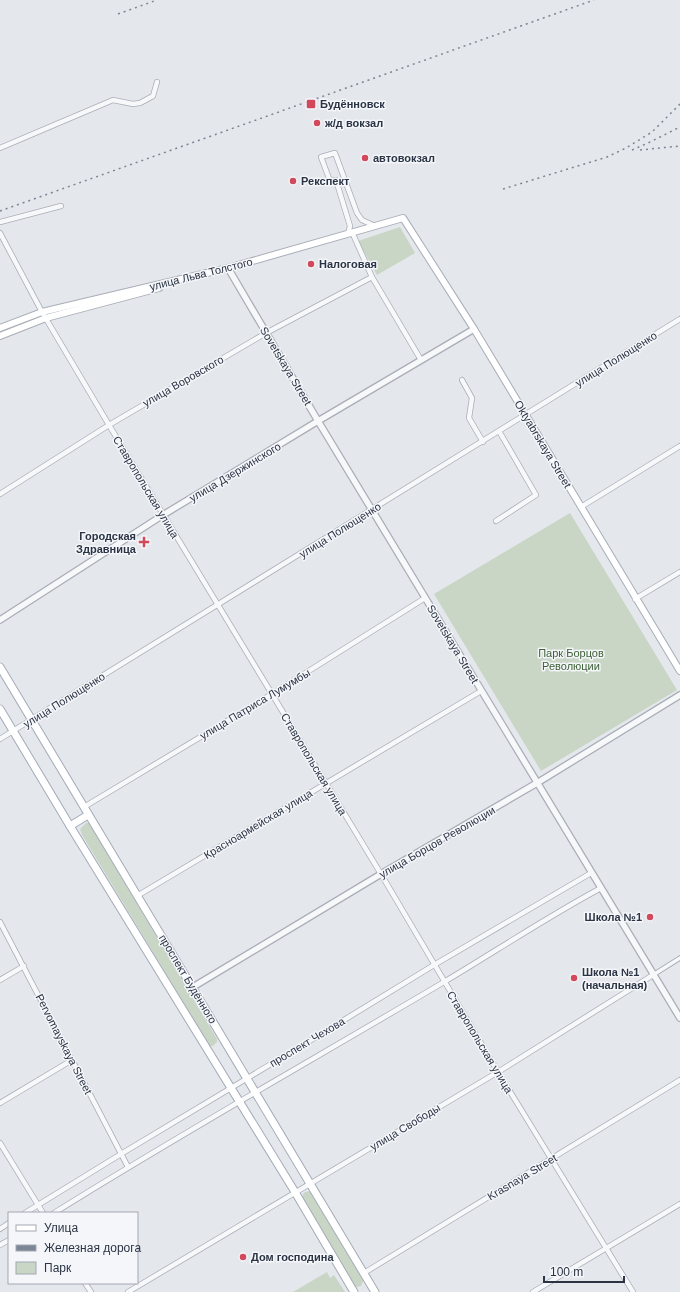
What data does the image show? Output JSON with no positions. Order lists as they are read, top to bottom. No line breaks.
{"streets":{"main road":["улица Льва Толстого","Oktyabrskaya Street","проспект Будённого"],"street":["улица Полющенко","Sovetskaya Street","улица Воровского","улица Дзержинского","Ставропольская улица","улица Патриса Лумумбы","Красноармейская улица","улица Борцов Революции","проспект Чехова","Pervomayskaya Street","улица Свободы","Krasnaya Street"]},"crossings":[["улица Льва Толстого","Sovetskaya Street"],["улица Льва Толстого","Oktyabrskaya Street"],["улица Льва Толстого","Ставропольская улица"],["улица Полющенко","Sovetskaya Street"],["улица Полющенко","Oktyabrskaya Street"],["улица Полющенко","Ставропольская улица"],["улица Полющенко","проспект Будённого"],["Sovetskaya Street","улица Воровского"],["Sovetskaya Street","улица Дзержинского"],["Sovetskaya Street","улица Патриса Лумумбы"],["Sovetskaya Street","Красноармейская улица"],["Sovetskaya Street","улица Борцов Революции"],["Sovetskaya Street","проспект Чехова"],["Sovetskaya Street","улица Свободы"],["улица Воровского","Ставропольская улица"],["Oktyabrskaya Street","улица Дзержинского"],["улица Дзержинского","Ставропольская улица"],["Ставропольская улица","улица Патриса Лумумбы"],["Ставропольская улица","Красноармейская улица"],["Ставропольская улица","улица Борцов Революции"],["Ставропольская улица","проспект Чехова"],["Ставропольская улица","улица Свободы"],["Ставропольская улица","Krasnaya Street"],["улица Патриса Лумумбы","проспект Будённого"],["Красноармейская улица","проспект Будённого"],["улица Борцов Революции","проспект Будённого"],["проспект Будённого","проспект Чехова"],["проспект Будённого","улица Свободы"],["проспект Будённого","Krasnaya Street"],["проспект Чехова","Pervomayskaya Street"]],"parks":["Парк Борцов Революции"],"places":{"transit":["Будённовск"],"other":["ж/д вокзал","автовокзал","Рекспект","Налоговая","Школа №1","Школа №1 (начальная)","Дом господина"],"health":["Городская Здравница"]},"legend":["Улица","Железная дорога","Парк"],"scale_bar":"100 m"}
